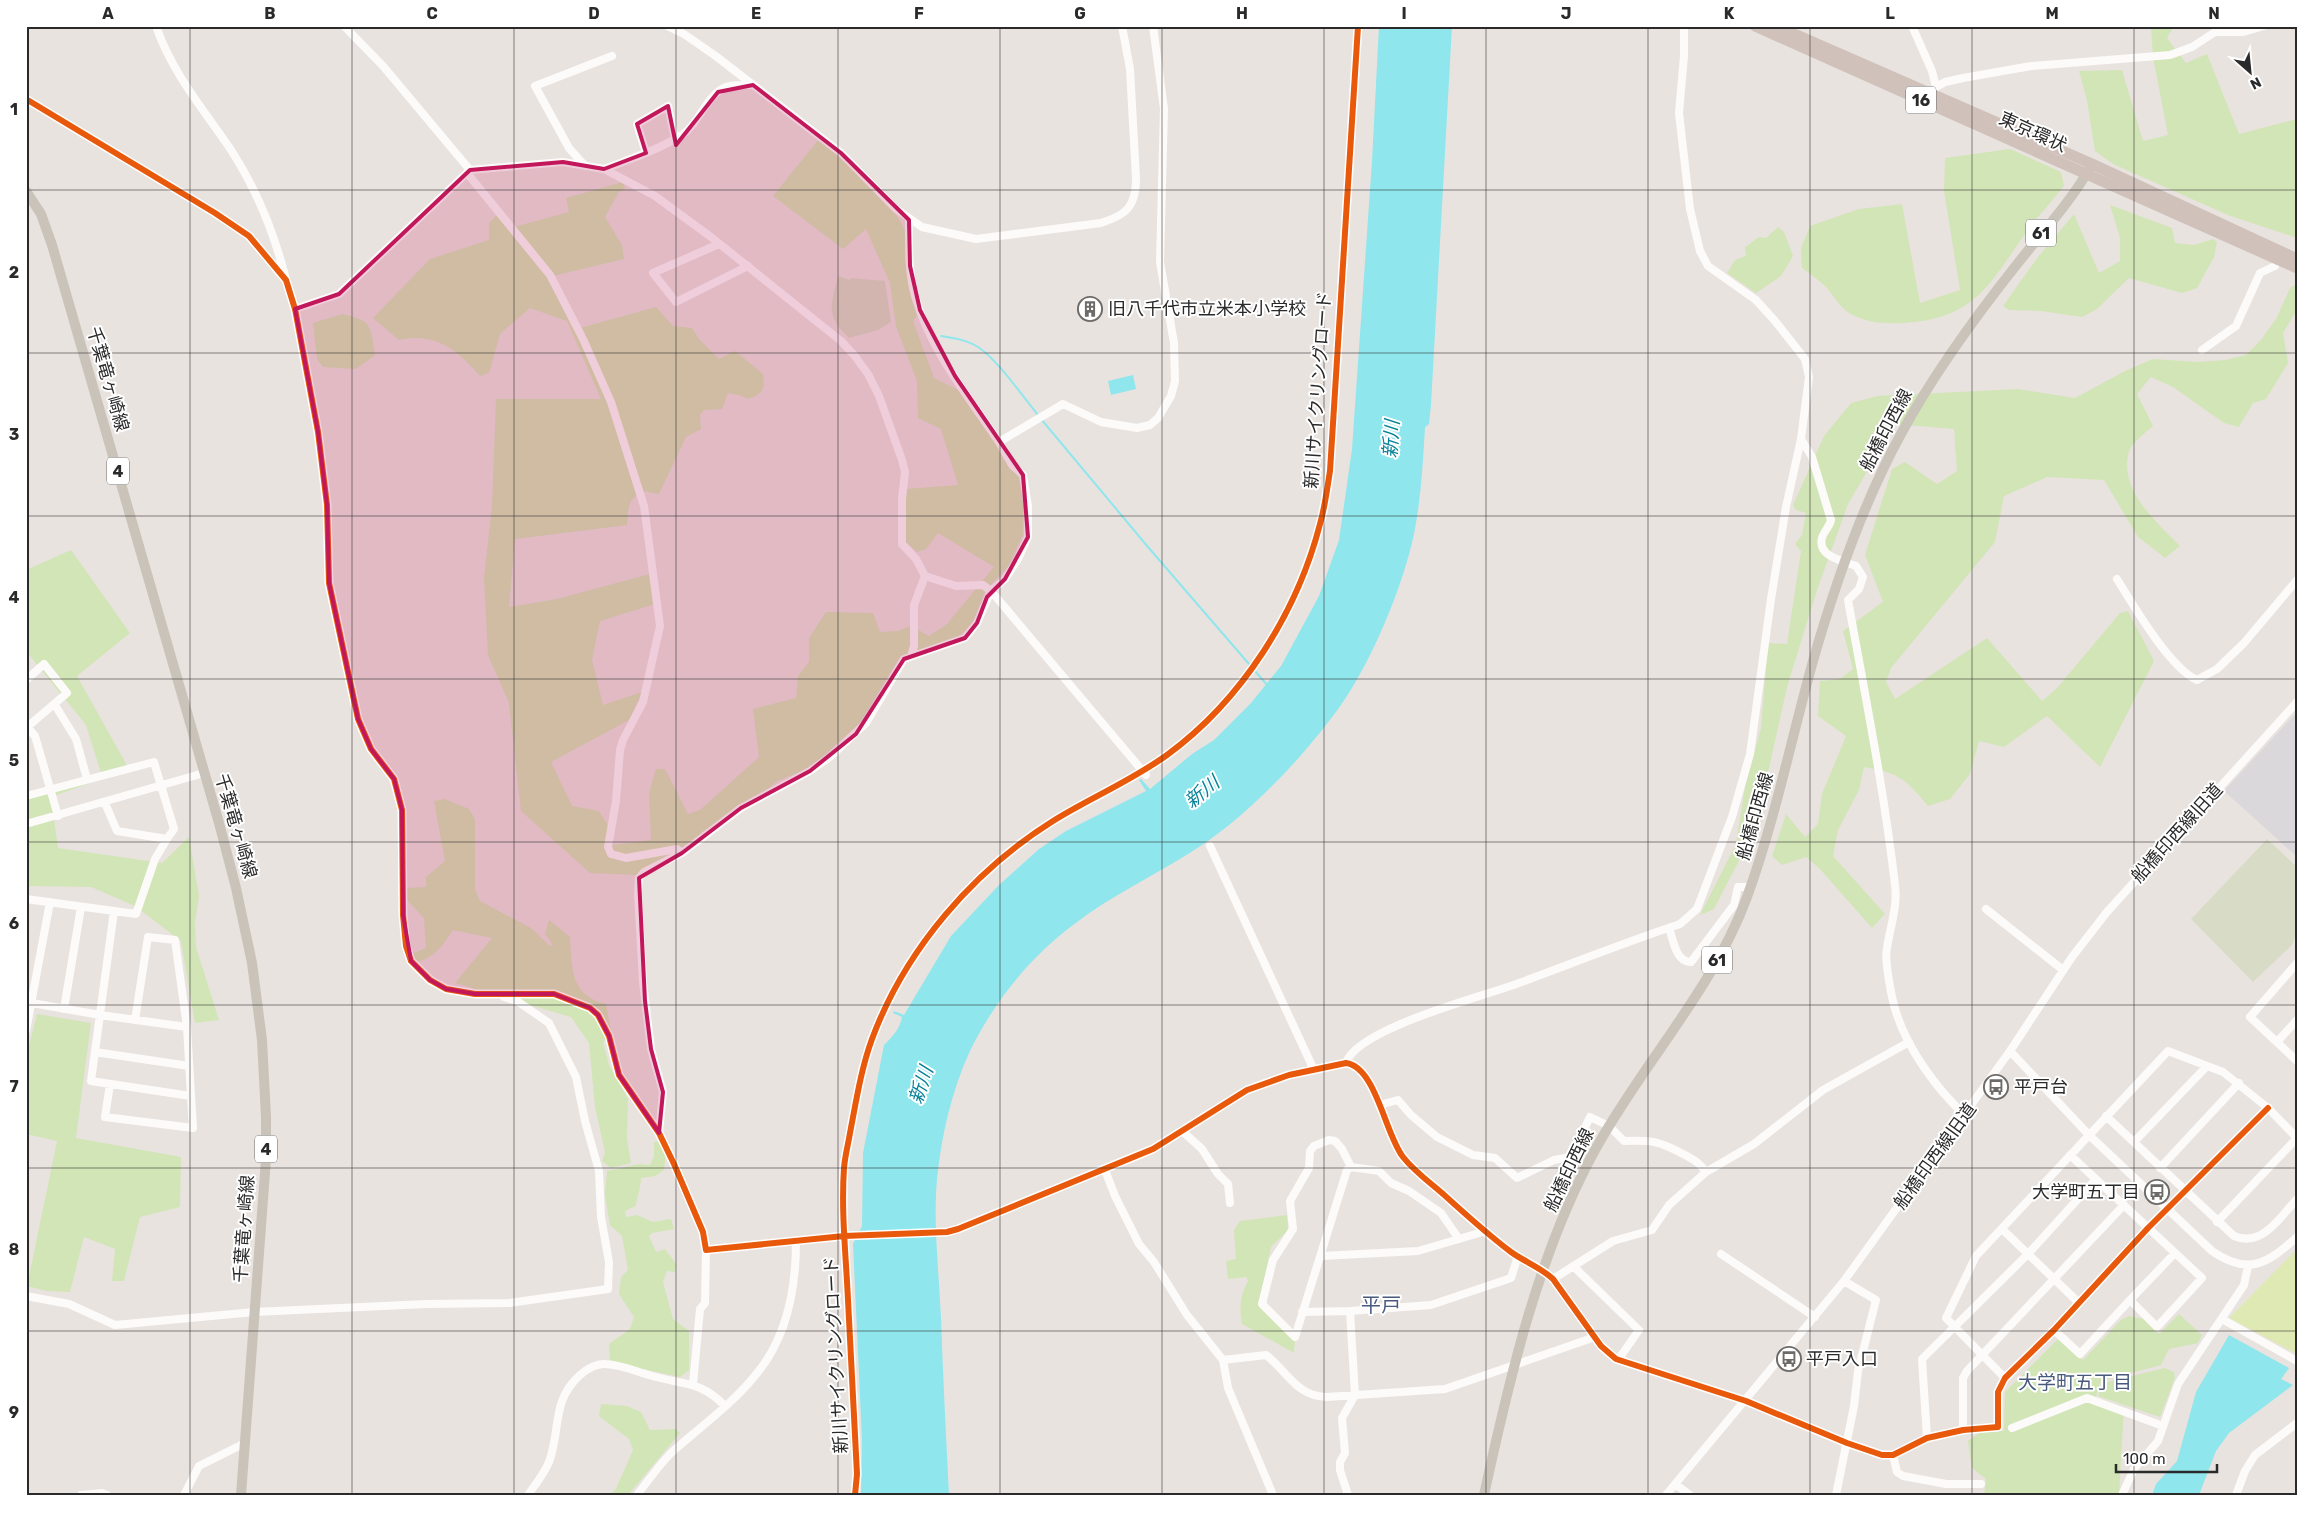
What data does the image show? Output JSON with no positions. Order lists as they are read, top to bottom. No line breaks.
{"streets":{"highway":["16","東京環状"],"main road":["61","千葉竜ヶ崎線","船橋印西線","4"],"street":["船橋印西線旧道"],"cycle path":["新川サイクリングロード"]},"crossings":[["東京環状","船橋印西線"]],"districts":["平戸","大学町五丁目"],"water":["新川"],"places":{"building":["旧八千代市立米本小学校"],"bus stop":["平戸台","大学町五丁目","平戸入口"]},"scale_bar":"100 m","north":"bottom right","grid":{"columns":["A","B","C","D","E","F","G","H","I","J","K","L","M","N"],"rows":["1","2","3","4","5","6","7","8","9"]}}
